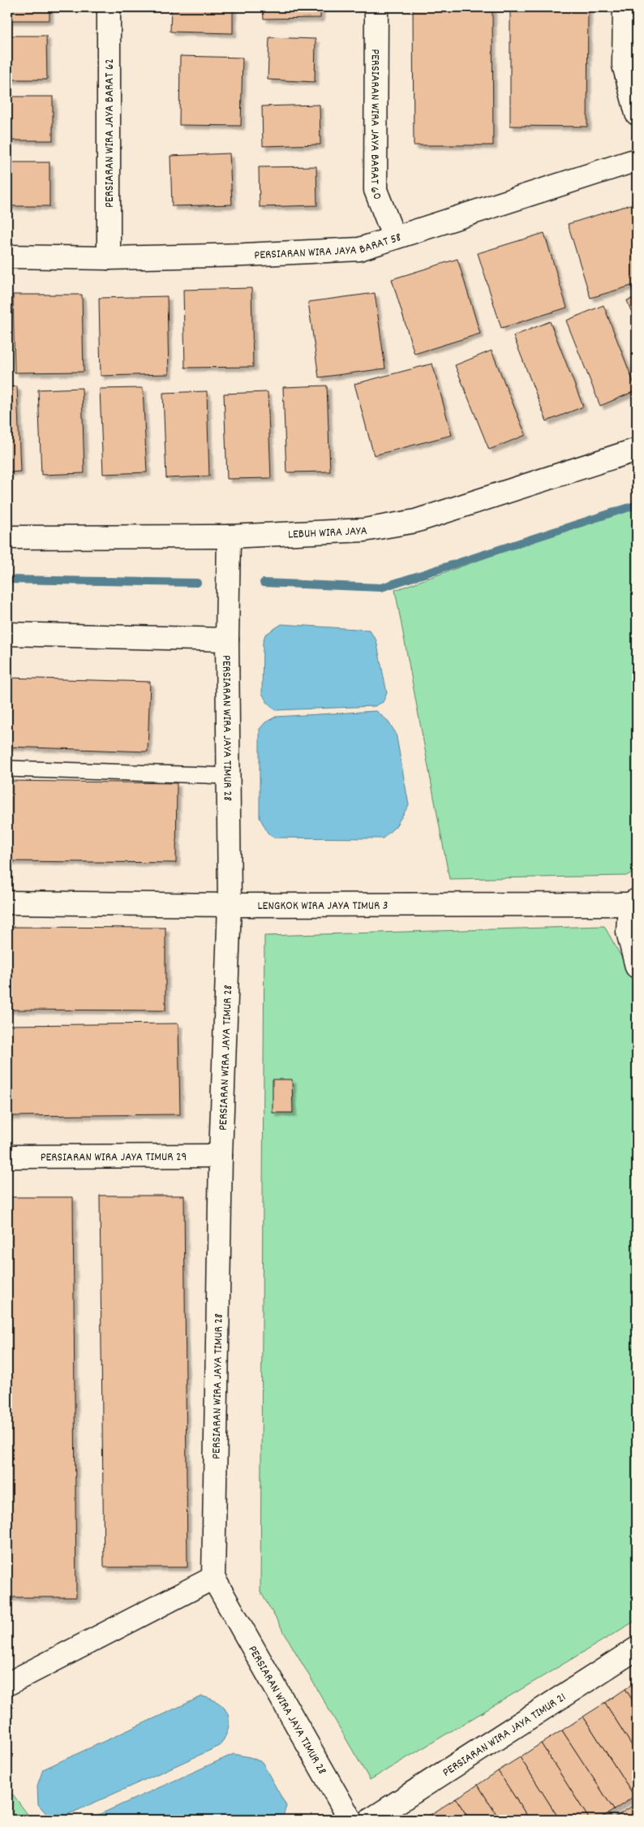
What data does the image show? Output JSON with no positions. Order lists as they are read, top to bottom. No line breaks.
{"streets":{"street":["PERSIARAN WIRA JAYA BARAT 60","PERSIARAN WIRA JAYA BARAT 62","PERSIARAN WIRA JAYA BARAT 58","LEBUH WIRA JAYA","PERSIARAN WIRA JAYA TIMUR 28","LENGKOK WIRA JAYA TIMUR 3","PERSIARAN WIRA JAYA TIMUR 29","PERSIARAN WIRA JAYA TIMUR 21"]},"crossings":[["PERSIARAN WIRA JAYA BARAT 60","PERSIARAN WIRA JAYA BARAT 58"],["PERSIARAN WIRA JAYA BARAT 62","PERSIARAN WIRA JAYA BARAT 58"],["LEBUH WIRA JAYA","PERSIARAN WIRA JAYA TIMUR 28"],["PERSIARAN WIRA JAYA TIMUR 28","LENGKOK WIRA JAYA TIMUR 3"],["PERSIARAN WIRA JAYA TIMUR 28","PERSIARAN WIRA JAYA TIMUR 29"]]}
